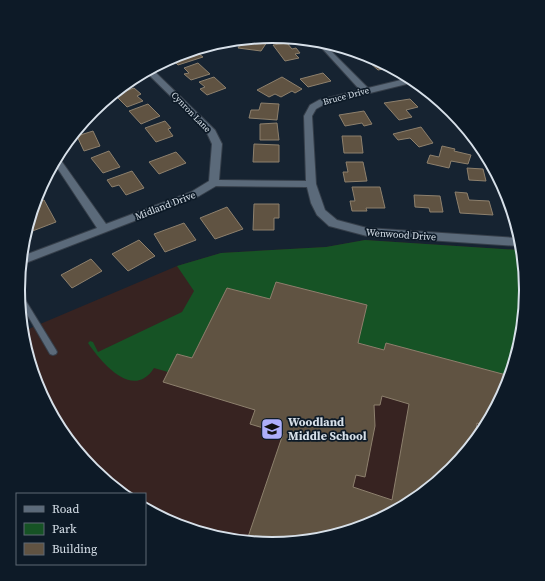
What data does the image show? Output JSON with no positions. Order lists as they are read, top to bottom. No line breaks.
{"streets":{"street":["Bruce Drive","Cynron Lane","Midland Drive","Wenwood Drive"]},"crossings":[["Bruce Drive","Wenwood Drive"],["Cynron Lane","Midland Drive"]],"places":{"school or university":["Woodland Middle School"]},"legend":["Road","Park","Building"]}
